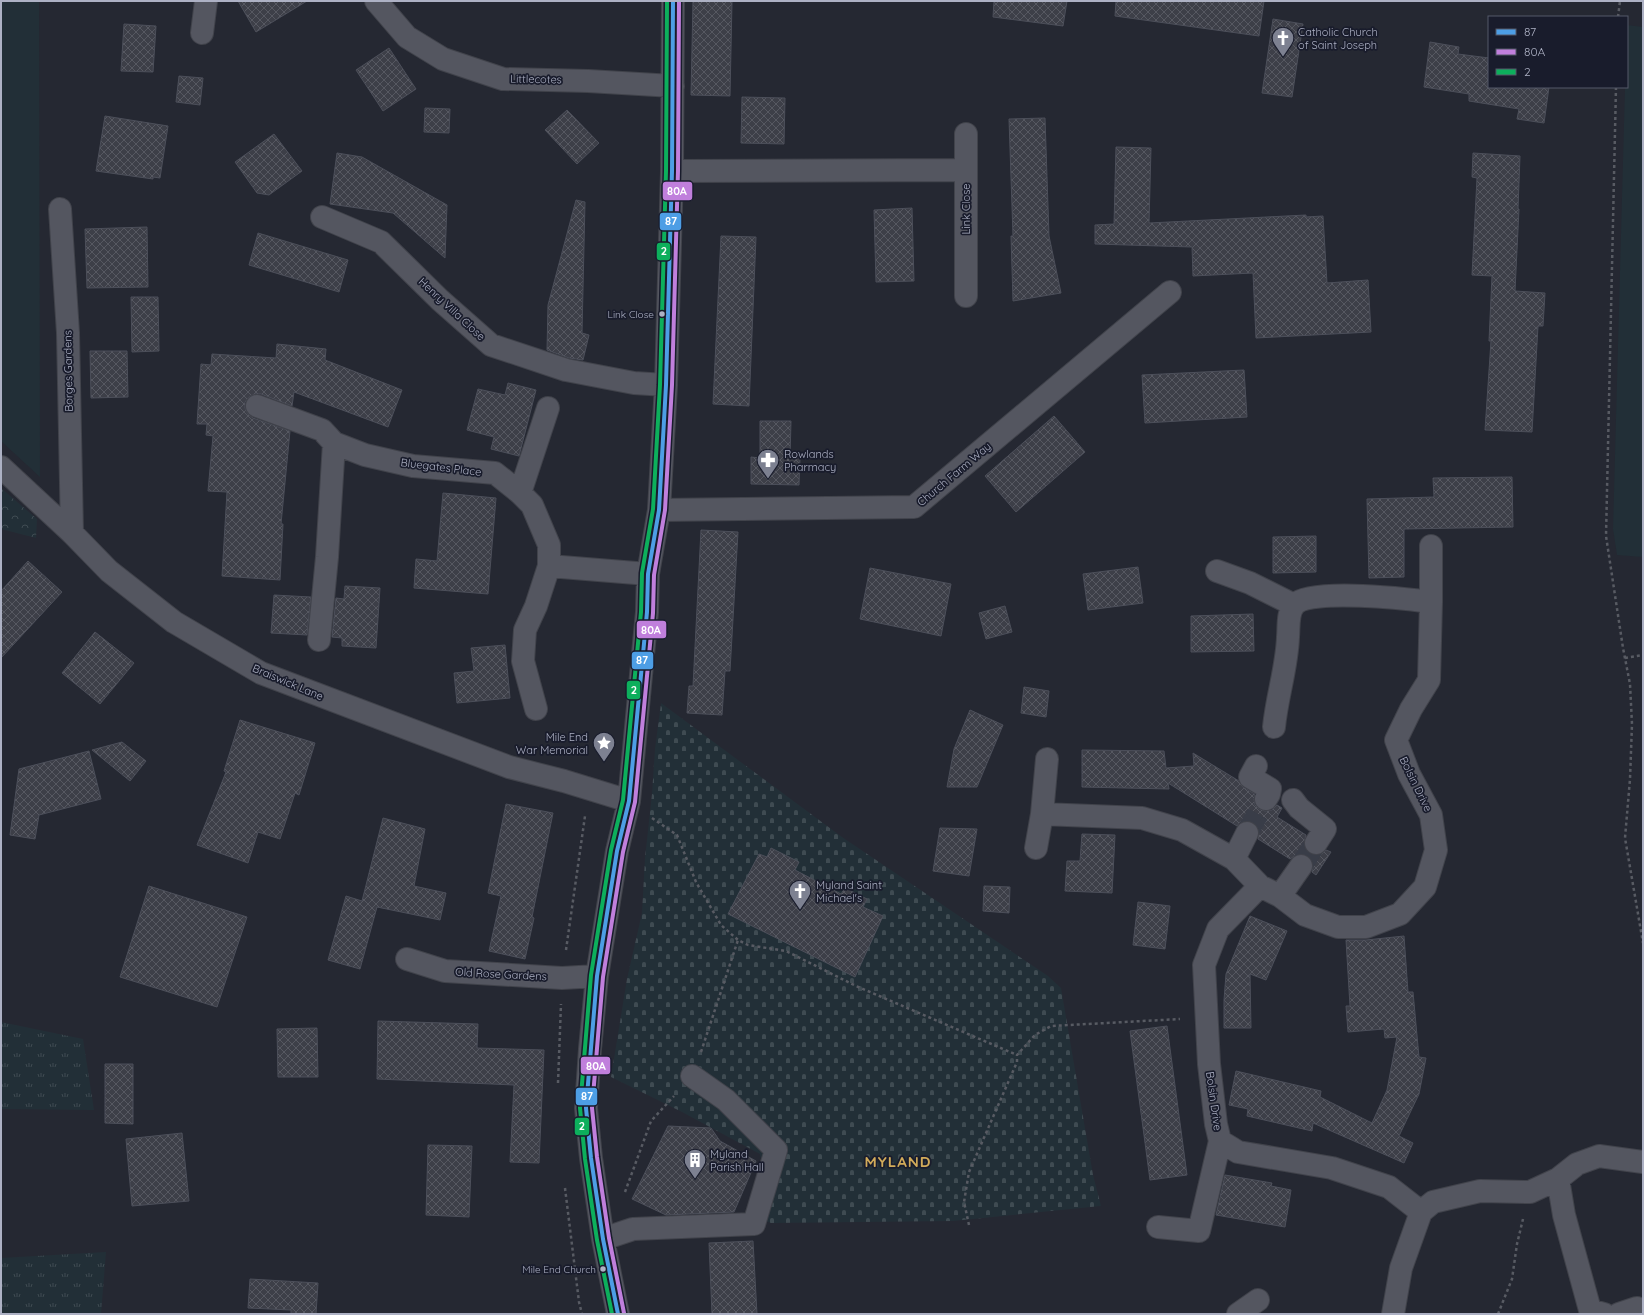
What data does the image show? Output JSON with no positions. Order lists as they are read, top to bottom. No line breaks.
{"streets":{"street":["Littlecotes","Link Close","Henry Villa Close","Borges Gardens","Bluegates Place","Church Farm Way","Braiswick Lane","Bolsin Drive","Old Rose Gardens"]},"crossings":[["Borges Gardens","Braiswick Lane"]],"districts":["MYLAND"],"places":{"church":["Catholic Church of Saint Joseph","Myland Saint Michael's"],"other":["Link Close","Mile End Church"],"pharmacy":["Rowlands Pharmacy"],"place":["Mile End War Memorial"],"building":["Myland Parish Hall"]},"lines":["transit line 87","transit line 80A","transit line 2"],"legend":["87","80A","2"]}
